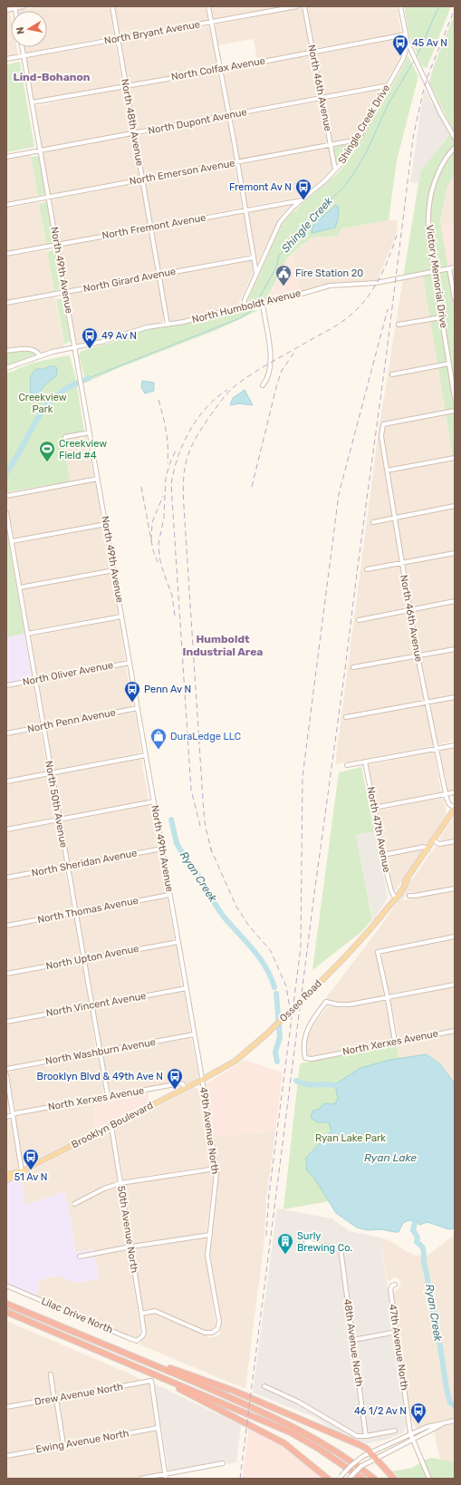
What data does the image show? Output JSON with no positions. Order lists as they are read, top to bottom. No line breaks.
{"streets":{"main road":["Osseo Road","Brooklyn Boulevard"],"street":["North Bryant Avenue","North Colfax Avenue","North 46th Avenue","North Dupont Avenue","North 48th Avenue","Shingle Creek Drive","North Emerson Avenue","North Fremont Avenue","North 49th Avenue","Victory Memorial Drive","North Girard Avenue","North Humboldt Avenue","North Oliver Avenue","North Penn Avenue","North 50th Avenue","North 47th Avenue","North Sheridan Avenue","North Thomas Avenue","North Upton Avenue","North Vincent Avenue","North Xerxes Avenue","North Washburn Avenue","49th Avenue North","50th Avenue North","Lilac Drive North","48th Avenue North","47th Avenue North","Drew Avenue North","Ewing Avenue North"]},"crossings":[["North Bryant Avenue","North 48th Avenue"],["North Bryant Avenue","North 49th Avenue"],["North Colfax Avenue","North 46th Avenue"],["North Colfax Avenue","North 48th Avenue"],["North Colfax Avenue","North 49th Avenue"],["North 46th Avenue","North Dupont Avenue"],["North 46th Avenue","Shingle Creek Drive"],["North 46th Avenue","North Emerson Avenue"],["North 46th Avenue","Osseo Road"],["North Dupont Avenue","North 48th Avenue"],["North Dupont Avenue","Shingle Creek Drive"],["North Dupont Avenue","North 49th Avenue"],["North 48th Avenue","North Emerson Avenue"],["North 48th Avenue","North Fremont Avenue"],["North 48th Avenue","North Girard Avenue"],["North 48th Avenue","North Humboldt Avenue"],["Shingle Creek Drive","North Emerson Avenue"],["Shingle Creek Drive","North Fremont Avenue"],["Shingle Creek Drive","North Humboldt Avenue"],["North Emerson Avenue","North 49th Avenue"],["North Fremont Avenue","North 49th Avenue"],["North 49th Avenue","North Girard Avenue"],["North 49th Avenue","North Humboldt Avenue"],["North 49th Avenue","North Oliver Avenue"],["North 49th Avenue","North Penn Avenue"],["North 49th Avenue","North Sheridan Avenue"],["North 49th Avenue","North Thomas Avenue"],["North 49th Avenue","North Upton Avenue"],["North 49th Avenue","Osseo Road"],["North 49th Avenue","North Vincent Avenue"],["North 49th Avenue","North Washburn Avenue"],["North 49th Avenue","Brooklyn Boulevard"],["North 49th Avenue","49th Avenue North"],["Victory Memorial Drive","North Humboldt Avenue"],["North Oliver Avenue","North 50th Avenue"],["North Penn Avenue","North 50th Avenue"],["North 50th Avenue","North Sheridan Avenue"],["North 50th Avenue","North Thomas Avenue"],["North 50th Avenue","North Upton Avenue"],["North 50th Avenue","North Vincent Avenue"],["North 50th Avenue","North Xerxes Avenue"],["North 50th Avenue","North Washburn Avenue"],["North 47th Avenue","Osseo Road"],["Osseo Road","Brooklyn Boulevard"],["Osseo Road","49th Avenue North"],["North Xerxes Avenue","Brooklyn Boulevard"],["Brooklyn Boulevard","49th Avenue North"],["Brooklyn Boulevard","50th Avenue North"],["49th Avenue North","50th Avenue North"],["50th Avenue North","Lilac Drive North"],["Drew Avenue North","Ewing Avenue North"]],"districts":["Lind-Bohanon","Humboldt Industrial Area"],"water":["Shingle Creek","Ryan Creek","Ryan Lake"],"parks":["Creekview Park","Ryan Lake Park"],"places":{"bus stop":["45 Av N","Fremont Av N","49 Av N","Penn Av N","Brooklyn Blvd & 49th Ave N","51 Av N","46 1/2 Av N"],"public building":["Fire Station 20"],"sports":["Creekview Field #4"],"shop":["DuraLedge LLC"],"building":["Surly Brewing Co."]},"north":"left"}
